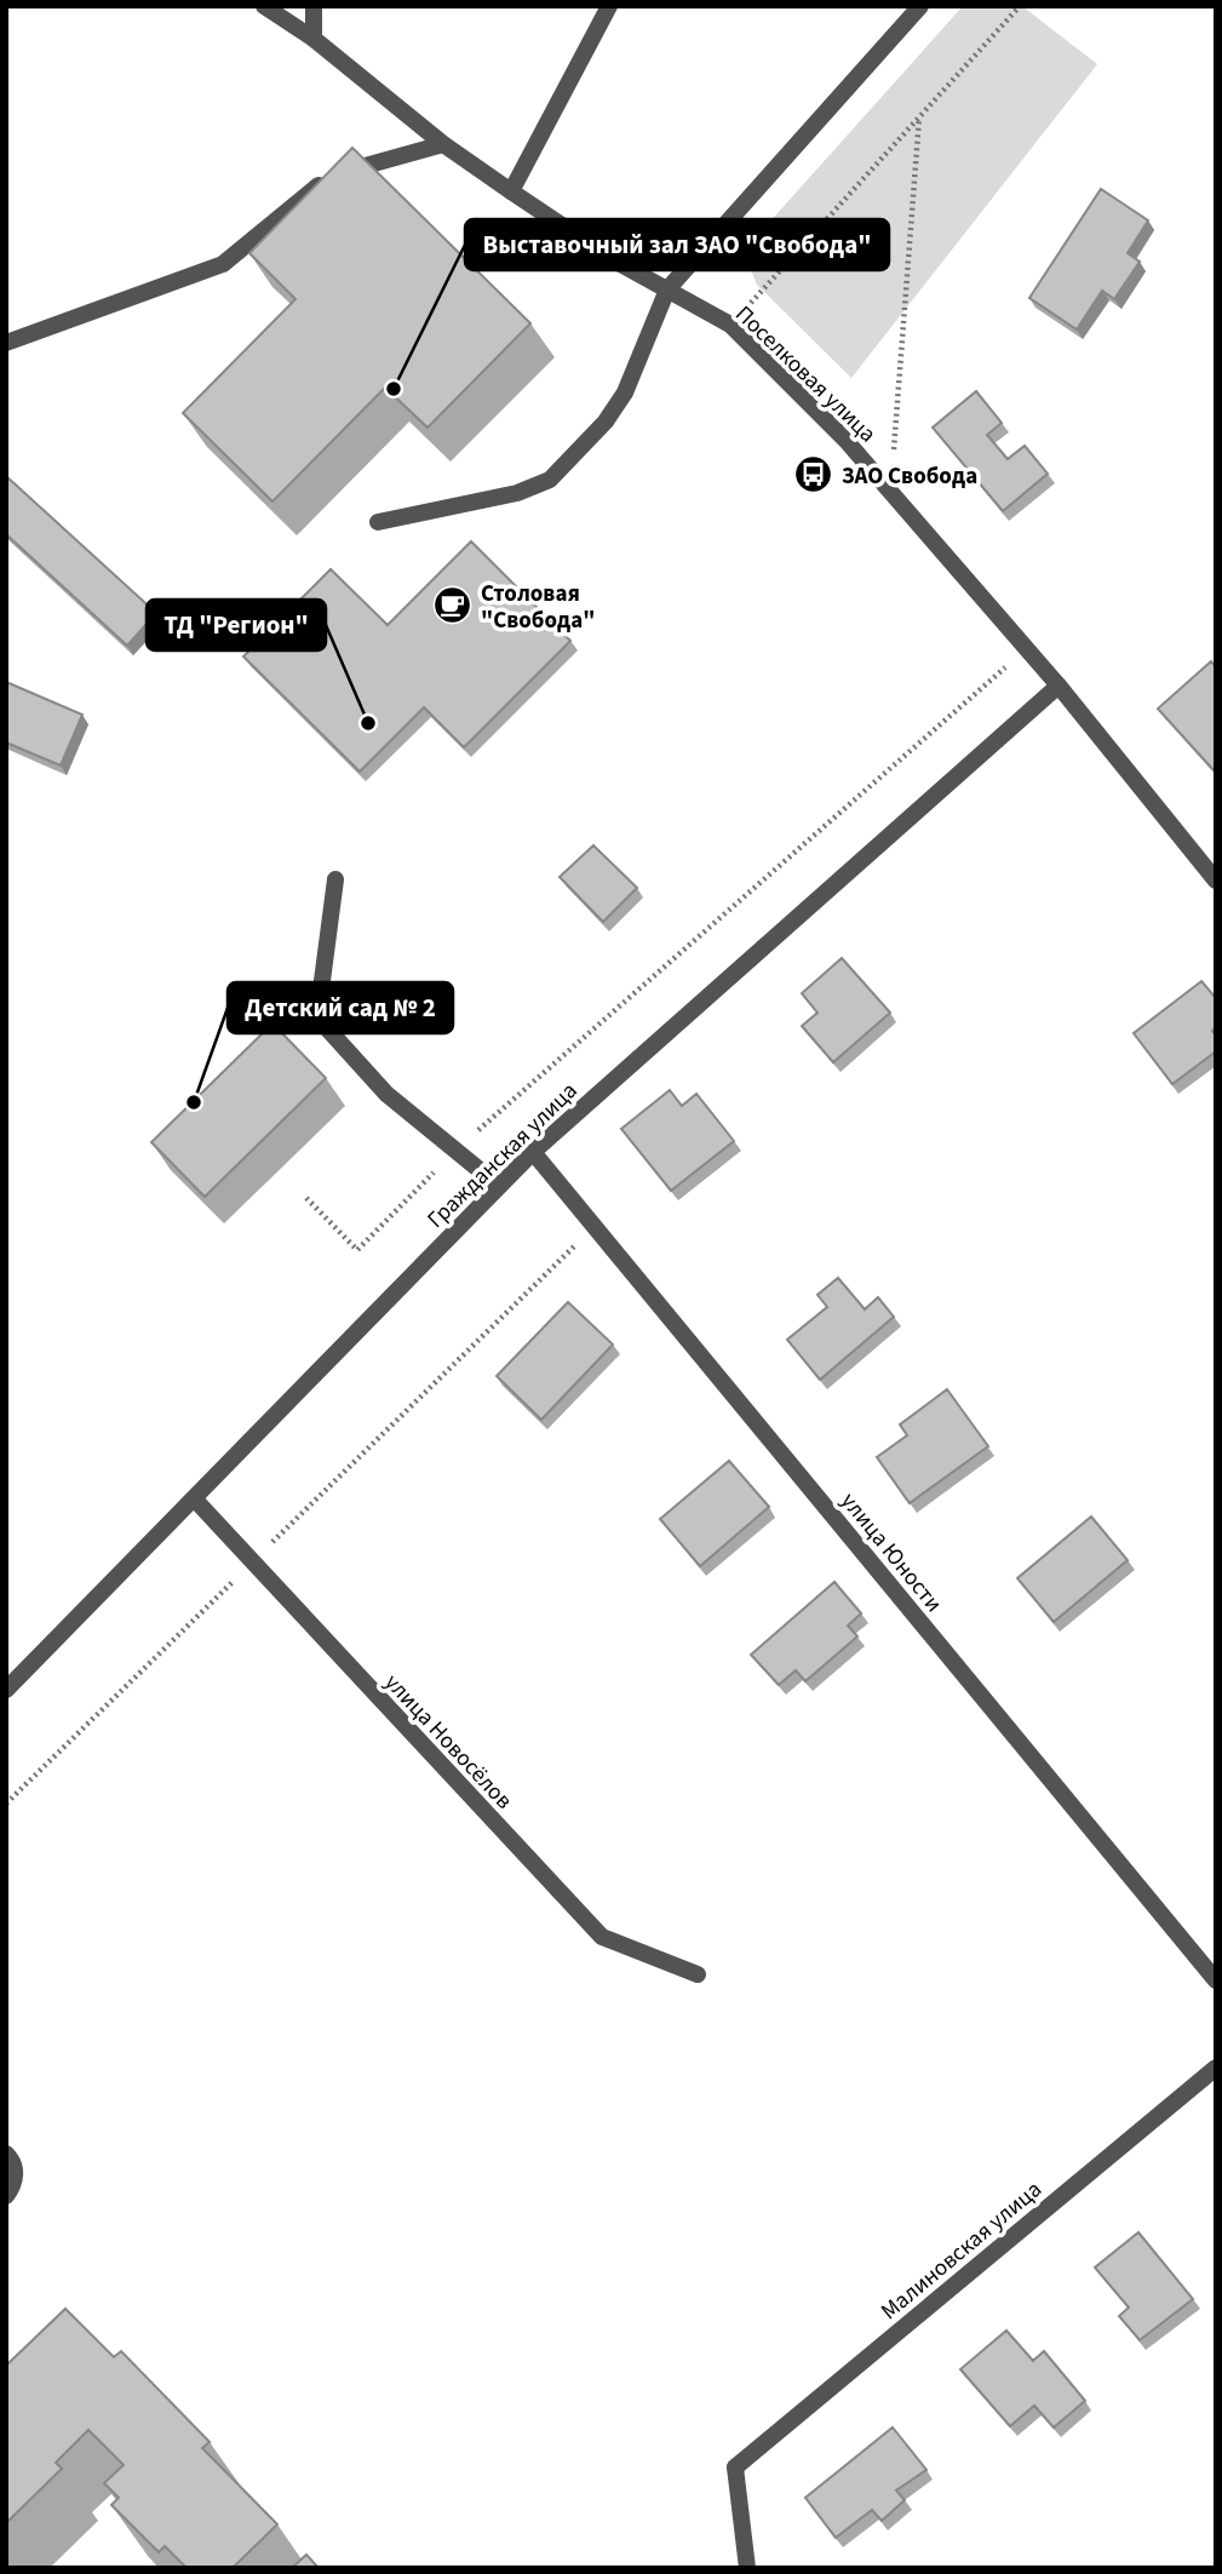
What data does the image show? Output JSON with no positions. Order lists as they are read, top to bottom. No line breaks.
{"streets":{"street":["Поселковая улица","Гражданская улица","улица Юности","улица Новосёлов","Малиновская улица"]},"crossings":[["Поселковая улица","Гражданская улица"],["Гражданская улица","улица Юности"],["Гражданская улица","улица Новосёлов"]],"places":{"other":["Выставочный зал ЗАО \"Свобода\"","ТД \"Регион\"","Детский сад № 2"],"bus stop":["ЗАО Свобода"],"cafe":["Столовая \"Свобода\""]}}
